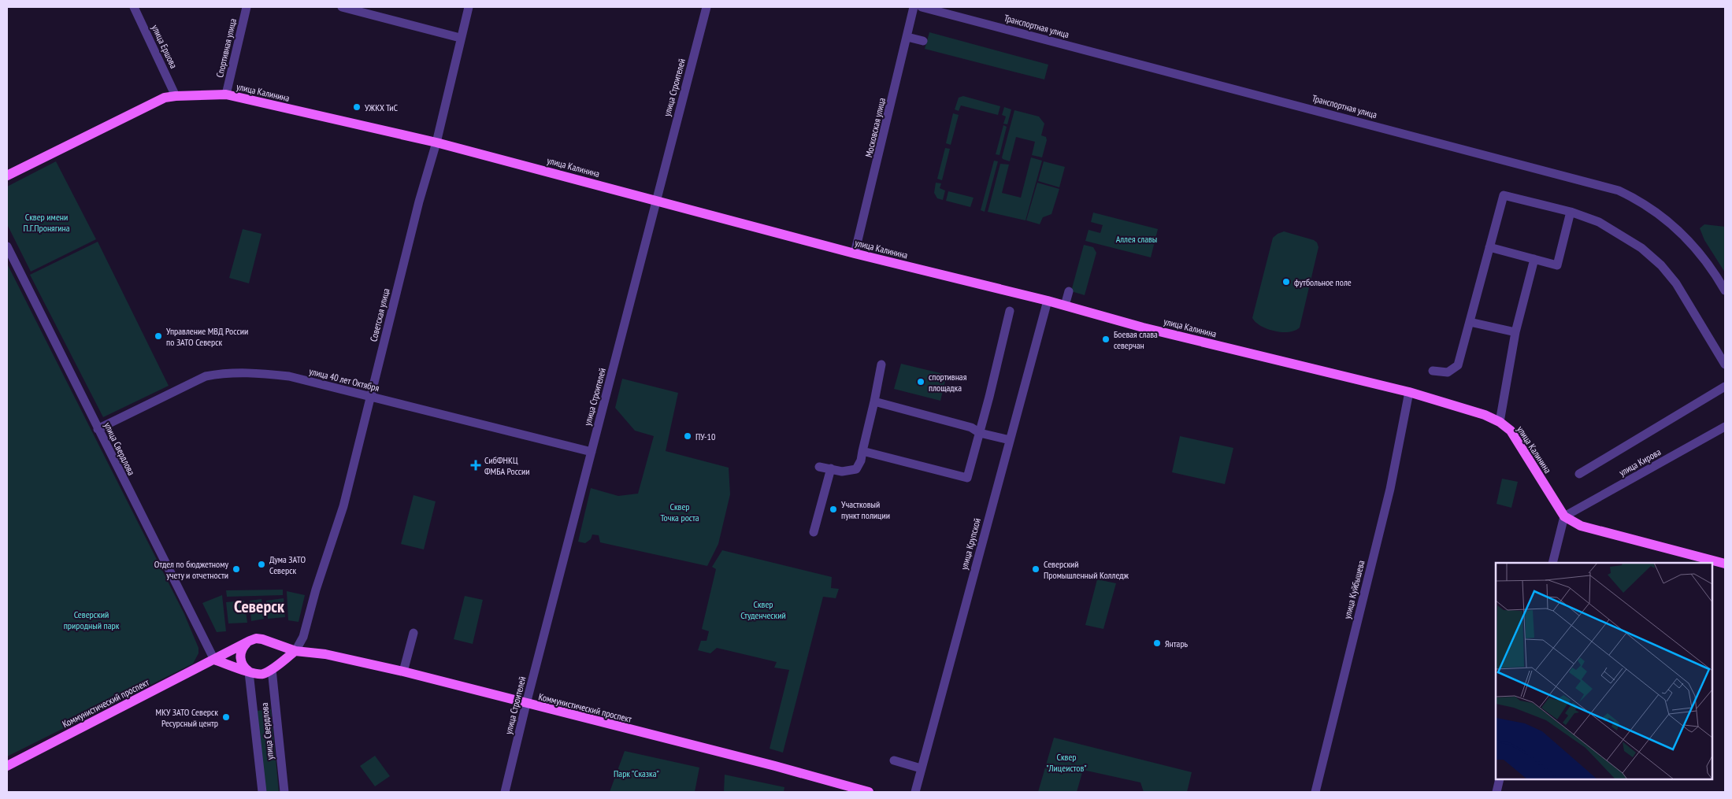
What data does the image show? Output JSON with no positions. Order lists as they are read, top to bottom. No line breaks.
{"streets":{"main road":["улица Калинина","Коммунистический проспект"],"street":["Транспортная улица","улица Ершова","Спортивная улица","улица Строителей","Московская улица","Советская улица","улица 40 лет Октября","улица Свердлова","улица Кирова","улица Крупской","улица Куйбышева"]},"crossings":[["улица Ершова","улица Калинина"],["Спортивная улица","улица Калинина"],["улица Строителей","улица Калинина"],["улица Строителей","улица 40 лет Октября"],["улица Строителей","Коммунистический проспект"],["улица Калинина","Московская улица"],["улица Калинина","Советская улица"],["улица Калинина","улица Кирова"],["улица Калинина","улица Крупской"],["улица Калинина","улица Куйбышева"],["Советская улица","улица 40 лет Октября"],["Советская улица","Коммунистический проспект"],["улица 40 лет Октября","улица Свердлова"],["улица Свердлова","Коммунистический проспект"]],"districts":["Северск"],"parks":["Сквер имени П.Г.Пронягина","Аллея славы","Сквер Точка роста","Сквер Студенческий","Северский природный парк","Сквер \"Лицеистов\"","Парк \"Сказка\""],"places":{"other":["УЖКХ ТиС","футбольное поле","Управление МВД России по ЗАТО Северск","Боевая слава северчан","спортивная площадка","ПУ-10","Участковый пункт полиции","Дума ЗАТО Северск","Отдел по бюджетному учету и отчетности","Северский Промышленный Колледж","Янтарь","МКУ ЗАТО Северск Ресурсный центр"],"health":["СибФНКЦ ФМБА России"]}}
